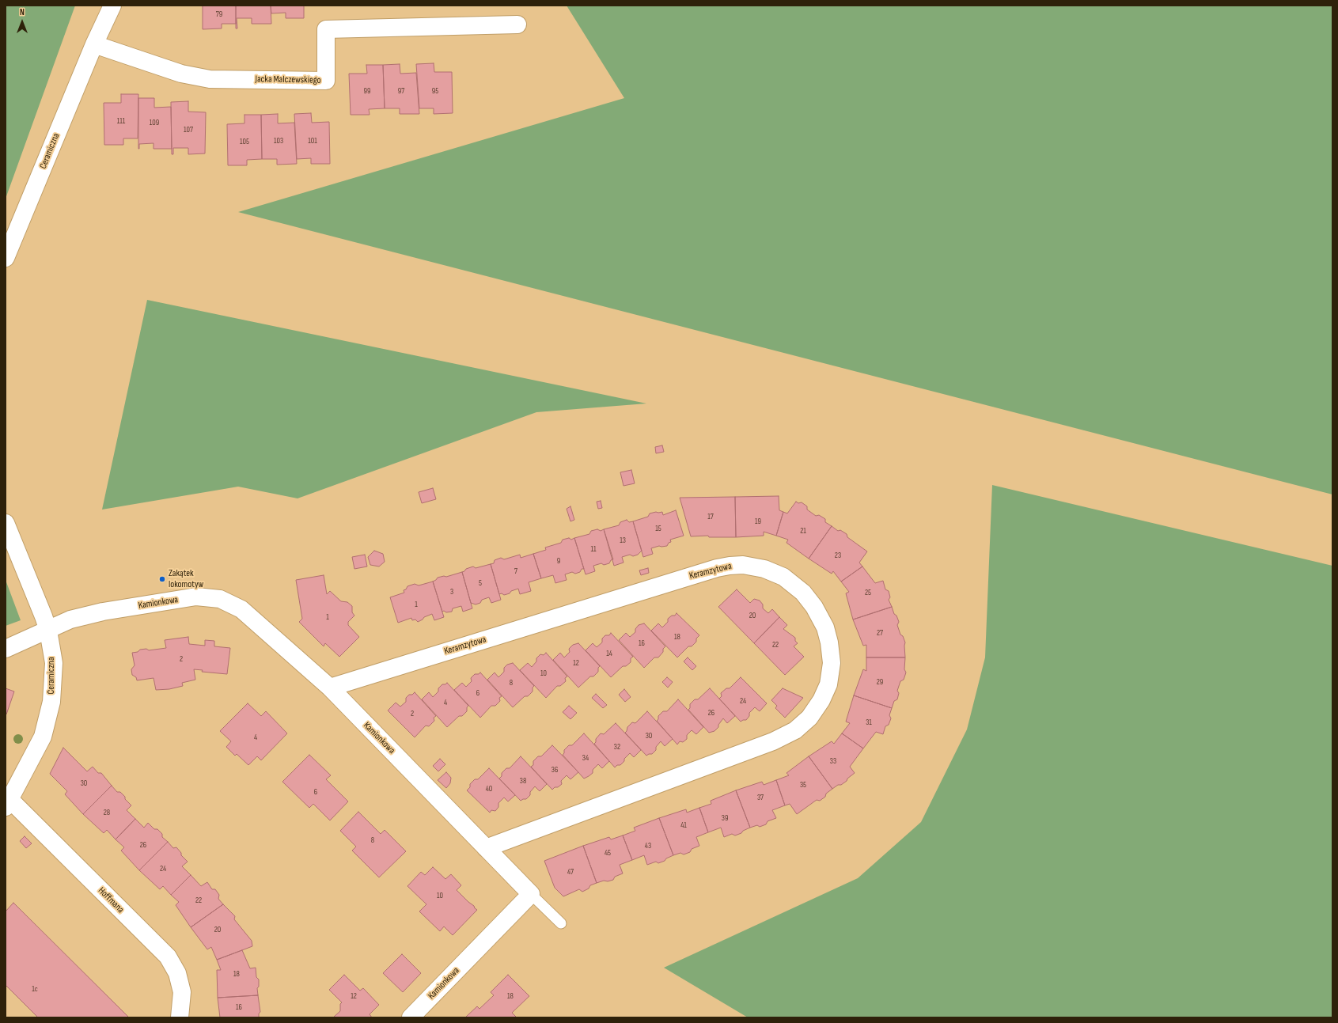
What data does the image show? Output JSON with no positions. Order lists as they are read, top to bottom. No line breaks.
{"streets":{"street":["Jacka Malczewskiego","Ceramiczna","Keramzytowa","Kamionkowa","Hoffmana"]},"crossings":[["Jacka Malczewskiego","Ceramiczna"],["Ceramiczna","Kamionkowa"],["Ceramiczna","Hoffmana"],["Keramzytowa","Kamionkowa"]],"places":["Zakątek lokomotyw"],"house_numbers":["79","99","97","95","111","109","107","103","101","105","17","19","15","21","13","11","23","9","7","5","3","25","1","20","1","27","18","16","22","14","2","12","10","29","8","6","24","4","26","2","31","30","4","32","34","33","36","38","30","35","40","6","37","28","39","41","8","26","43","45","24","47","10","22","20","18","1c","12","18","16"],"north":"top"}
